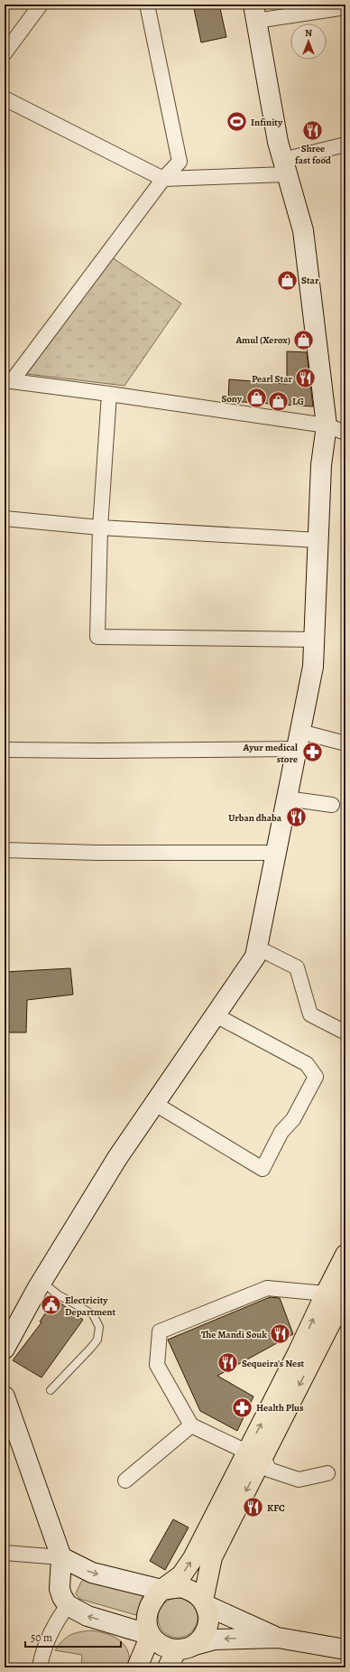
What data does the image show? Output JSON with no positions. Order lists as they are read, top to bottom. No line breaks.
{"places":{"sports":["Infinity"],"restaurant":["Shree fast food","Pearl Star","Urban dhaba","The Mandi Souk","Sequeira's Nest","KFC"],"shop":["Star","Amul (Xerox)","Sony","LG"],"pharmacy":["Ayur medical store","Health Plus"],"public building":["Electricity Department"]},"scale_bar":"50 m","north":"top"}
